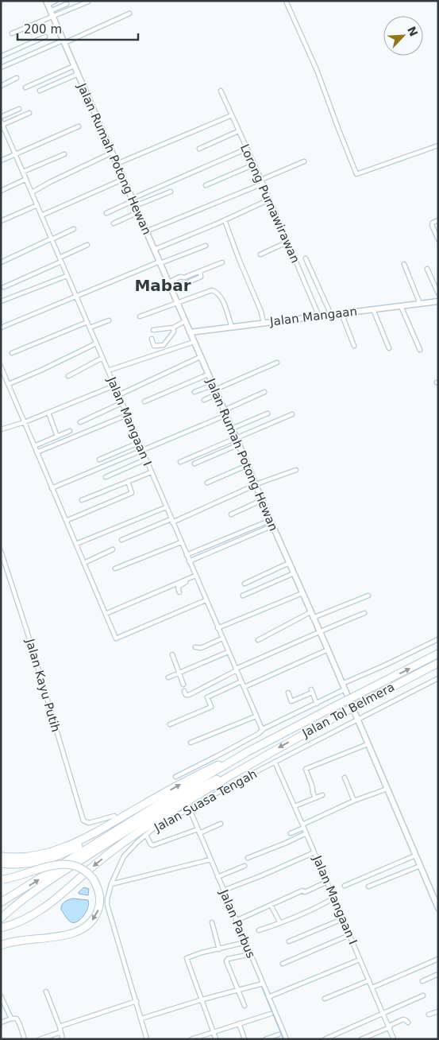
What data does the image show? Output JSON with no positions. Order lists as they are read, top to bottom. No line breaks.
{"streets":{"highway":["Jalan Tol Belmera"],"street":["Jalan Rumah Potong Hewan","Lorong Purnawirawan","Jalan Mangaan","Jalan Mangaan I","Jalan Kayu Putih","Jalan Suasa Tengah","Jalan Parbus"]},"crossings":[["Jalan Rumah Potong Hewan","Jalan Mangaan"],["Jalan Rumah Potong Hewan","Jalan Suasa Tengah"],["Lorong Purnawirawan","Jalan Mangaan"],["Jalan Mangaan I","Jalan Suasa Tengah"],["Jalan Suasa Tengah","Jalan Parbus"]],"districts":["Mabar"],"scale_bar":"200 m","north":"top right"}
